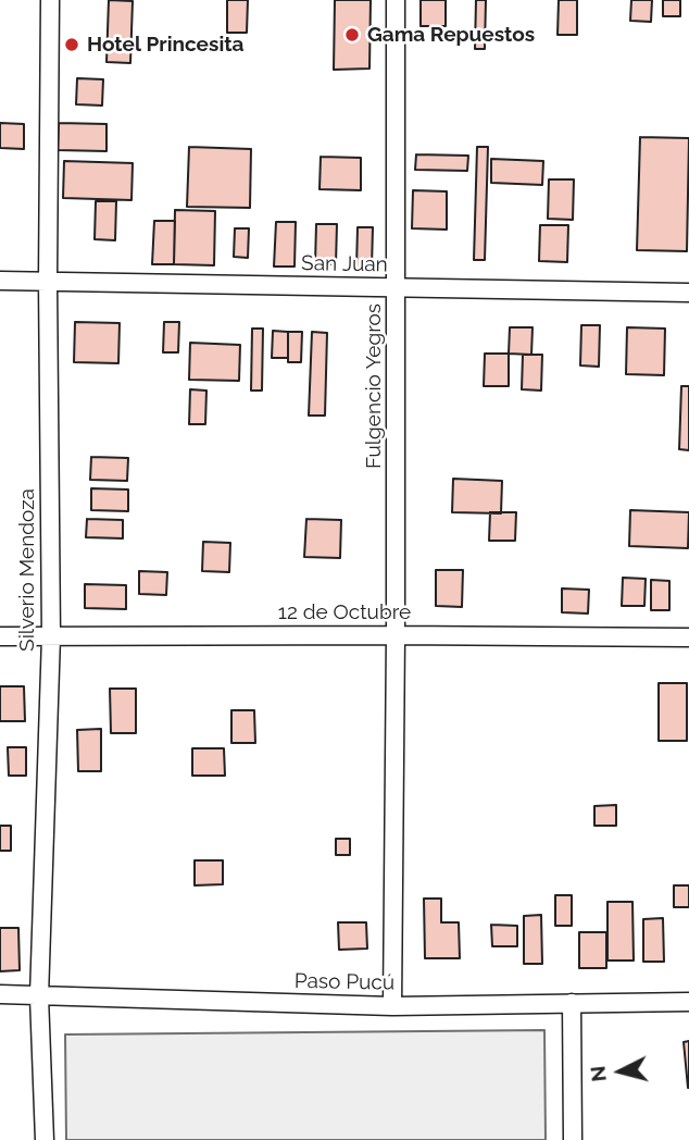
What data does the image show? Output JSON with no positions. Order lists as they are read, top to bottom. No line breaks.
{"streets":{"street":["San Juan","Fulgencio Yegros","Silverio Mendoza","12 de Octubre","Paso Pucú"]},"crossings":[["San Juan","Fulgencio Yegros"],["San Juan","Silverio Mendoza"],["Fulgencio Yegros","12 de Octubre"],["Fulgencio Yegros","Paso Pucú"],["Silverio Mendoza","12 de Octubre"],["Silverio Mendoza","Paso Pucú"]],"places":["Gama Repuestos","Hotel Princesita"],"north":"left"}
